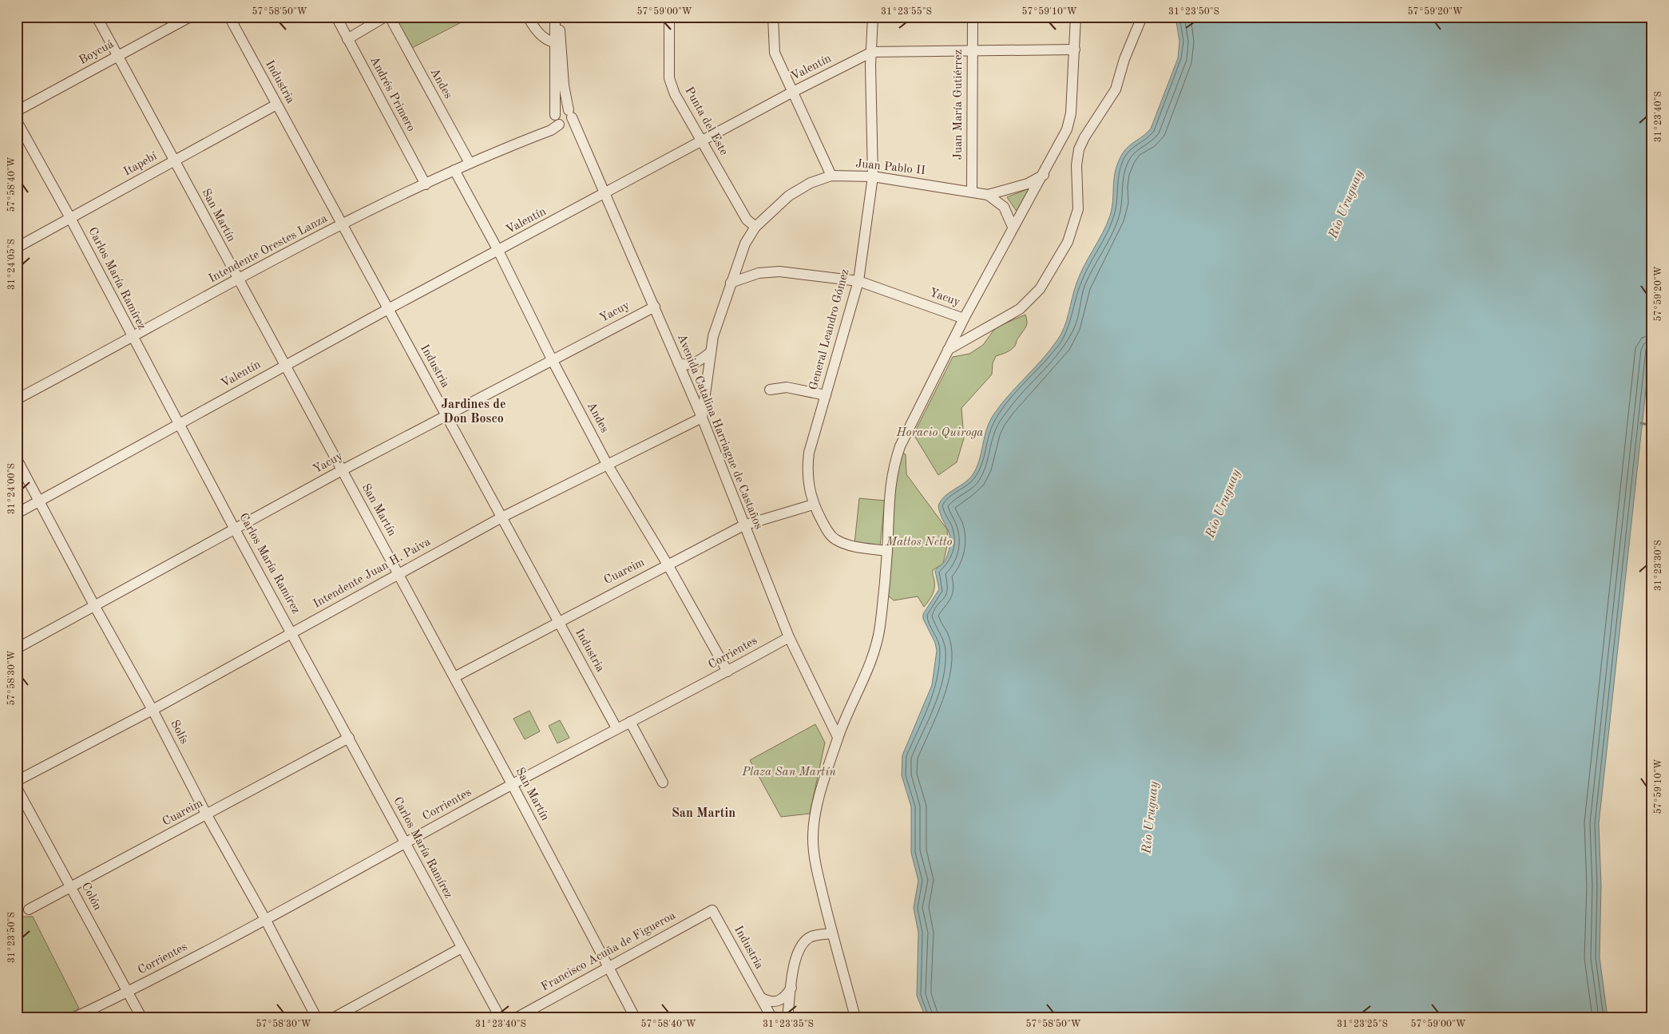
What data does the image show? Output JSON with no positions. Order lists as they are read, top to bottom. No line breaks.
{"streets":{"street":["Boycuá","Valentín","Industria","Andes","Andrés Primero","Juan María Gutiérrez","Punta del Este","Itapebí","Juan Pablo II","San Martín","Intendente Orestes Lanza","Carlos María Ramírez","Yacuy","General Leandro Gómez","Avenida Catalina Harriague de Castaños","Cuareim","Intendente Juan H. Paiva","Corrientes","Solís","Colón","Francisco Acuña de Figueroa"]},"crossings":[["Boycuá","San Martín"],["Valentín","Industria"],["Valentín","Andes"],["Valentín","Juan María Gutiérrez"],["Valentín","Punta del Este"],["Valentín","San Martín"],["Valentín","Carlos María Ramírez"],["Valentín","General Leandro Gómez"],["Valentín","Avenida Catalina Harriague de Castaños"],["Valentín","Solís"],["Industria","Itapebí"],["Industria","Intendente Orestes Lanza"],["Industria","Yacuy"],["Industria","Cuareim"],["Industria","Intendente Juan H. Paiva"],["Industria","Corrientes"],["Industria","Francisco Acuña de Figueroa"],["Andes","Intendente Orestes Lanza"],["Andes","Yacuy"],["Andes","Cuareim"],["Andes","Intendente Juan H. Paiva"],["Andes","Corrientes"],["Andrés Primero","Intendente Orestes Lanza"],["Juan María Gutiérrez","Juan Pablo II"],["Punta del Este","Juan Pablo II"],["Itapebí","San Martín"],["Itapebí","Carlos María Ramírez"],["Juan Pablo II","Yacuy"],["Juan Pablo II","General Leandro Gómez"],["Juan Pablo II","Avenida Catalina Harriague de Castaños"],["Juan Pablo II","Intendente Juan H. Paiva"],["San Martín","Intendente Orestes Lanza"],["San Martín","Yacuy"],["San Martín","Cuareim"],["San Martín","Intendente Juan H. Paiva"],["San Martín","Corrientes"],["San Martín","Francisco Acuña de Figueroa"],["Intendente Orestes Lanza","Carlos María Ramírez"],["Intendente Orestes Lanza","Avenida Catalina Harriague de Castaños"],["Carlos María Ramírez","Yacuy"],["Carlos María Ramírez","Cuareim"],["Carlos María Ramírez","Intendente Juan H. Paiva"],["Carlos María Ramírez","Corrientes"],["Yacuy","General Leandro Gómez"],["Yacuy","Avenida Catalina Harriague de Castaños"],["Yacuy","Solís"],["General Leandro Gómez","Cuareim"],["Avenida Catalina Harriague de Castaños","Cuareim"],["Avenida Catalina Harriague de Castaños","Intendente Juan H. Paiva"],["Avenida Catalina Harriague de Castaños","Corrientes"],["Cuareim","Solís"],["Cuareim","Colón"],["Intendente Juan H. Paiva","Solís"],["Corrientes","Solís"],["Corrientes","Colón"]],"districts":["Jardines de Don Bosco","San Martin"],"water":["Río Uruguay"],"parks":["Horacio Quiroga","Mattos Netto","Plaza San Martín"],"coordinates":["57°58'50\"W","57°59'00\"W","31°23'55\"S","57°59'10\"W","31°23'50\"S","57°59'20\"W","31°23'40\"S","57°58'40\"W","31°24'05\"S","31°24'00\"S","31°23'30\"S","57°58'30\"W","31°23'35\"S","31°23'25\"S"]}
